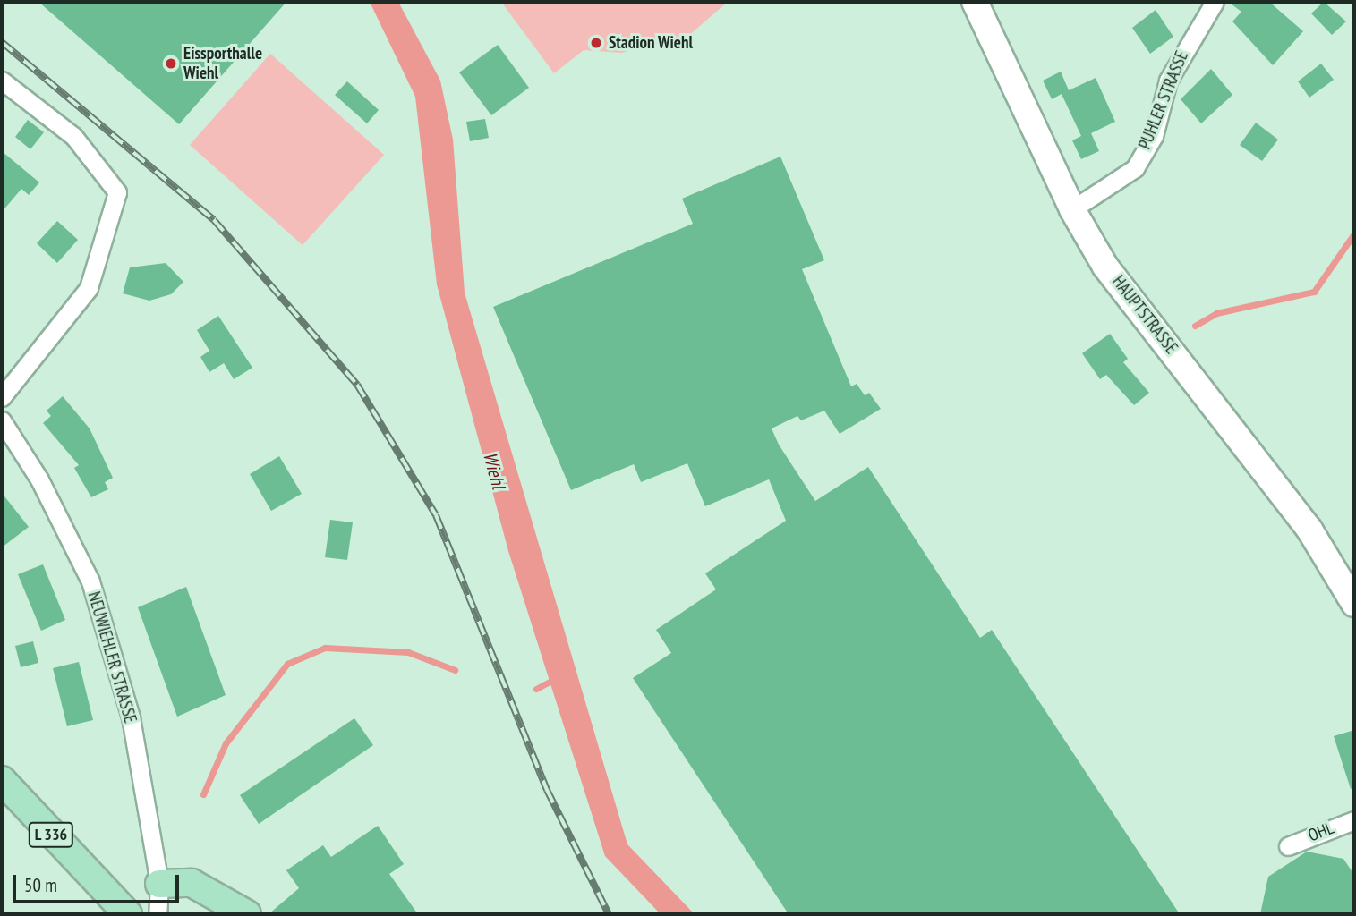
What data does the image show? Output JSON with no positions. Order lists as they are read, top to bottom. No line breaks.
{"streets":{"main road":["L 336"],"street":["PUHLER STRASSE","HAUPTSTRASSE","NEUWIEHLER STRASSE","OHL"]},"crossings":[["PUHLER STRASSE","HAUPTSTRASSE"]],"water":["Wiehl"],"places":["Stadion Wiehl","Eissporthalle Wiehl"],"scale_bar":"50 m"}
